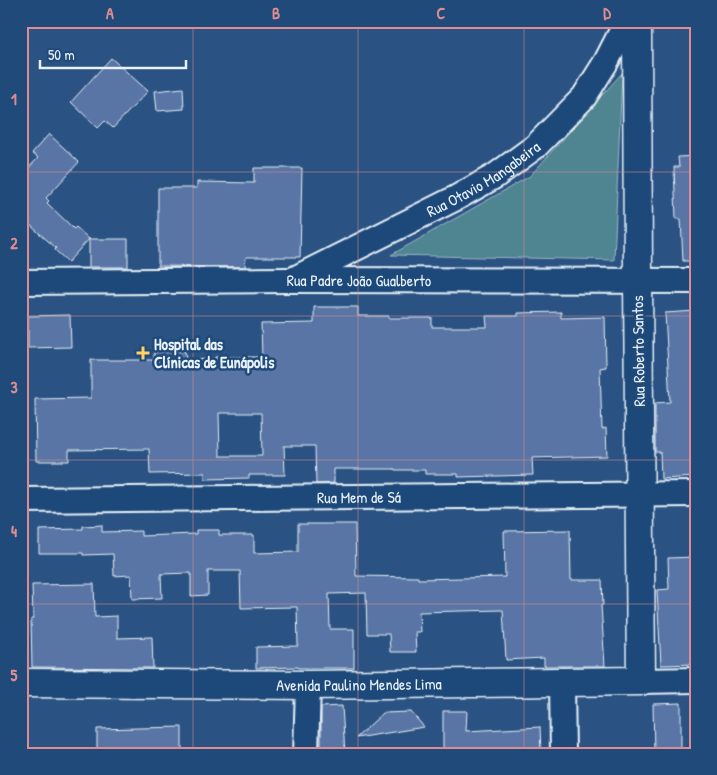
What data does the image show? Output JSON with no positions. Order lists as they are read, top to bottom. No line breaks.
{"streets":{"main road":["Rua Roberto Santos","Avenida Paulino Mendes Lima"],"street":["Rua Otavio Mangabeira","Rua Padre João Gualberto","Rua Mem de Sá"]},"crossings":[["Rua Otavio Mangabeira","Rua Padre João Gualberto"],["Rua Padre João Gualberto","Rua Roberto Santos"],["Rua Roberto Santos","Rua Mem de Sá"],["Rua Roberto Santos","Avenida Paulino Mendes Lima"]],"places":{"health":["Hospital das Clínicas de Eunápolis"]},"scale_bar":"50 m","grid":{"columns":["A","B","C","D"],"rows":["1","2","3","4","5"]}}
